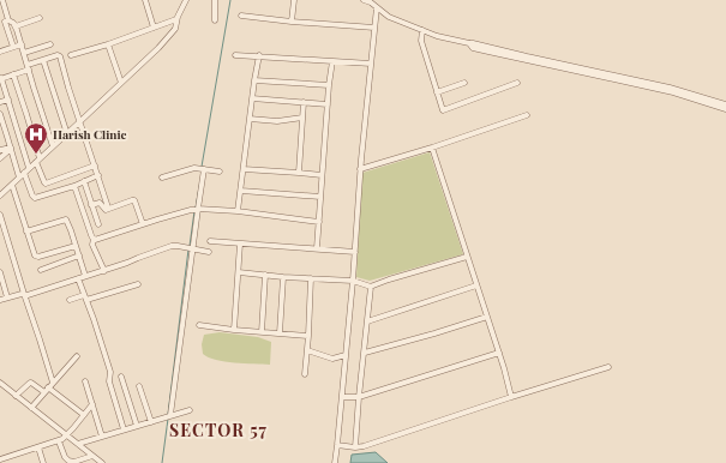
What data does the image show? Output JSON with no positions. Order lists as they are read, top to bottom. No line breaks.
{"districts":["SECTOR 57"],"places":{"hospital":["Harish Clinic"]}}
